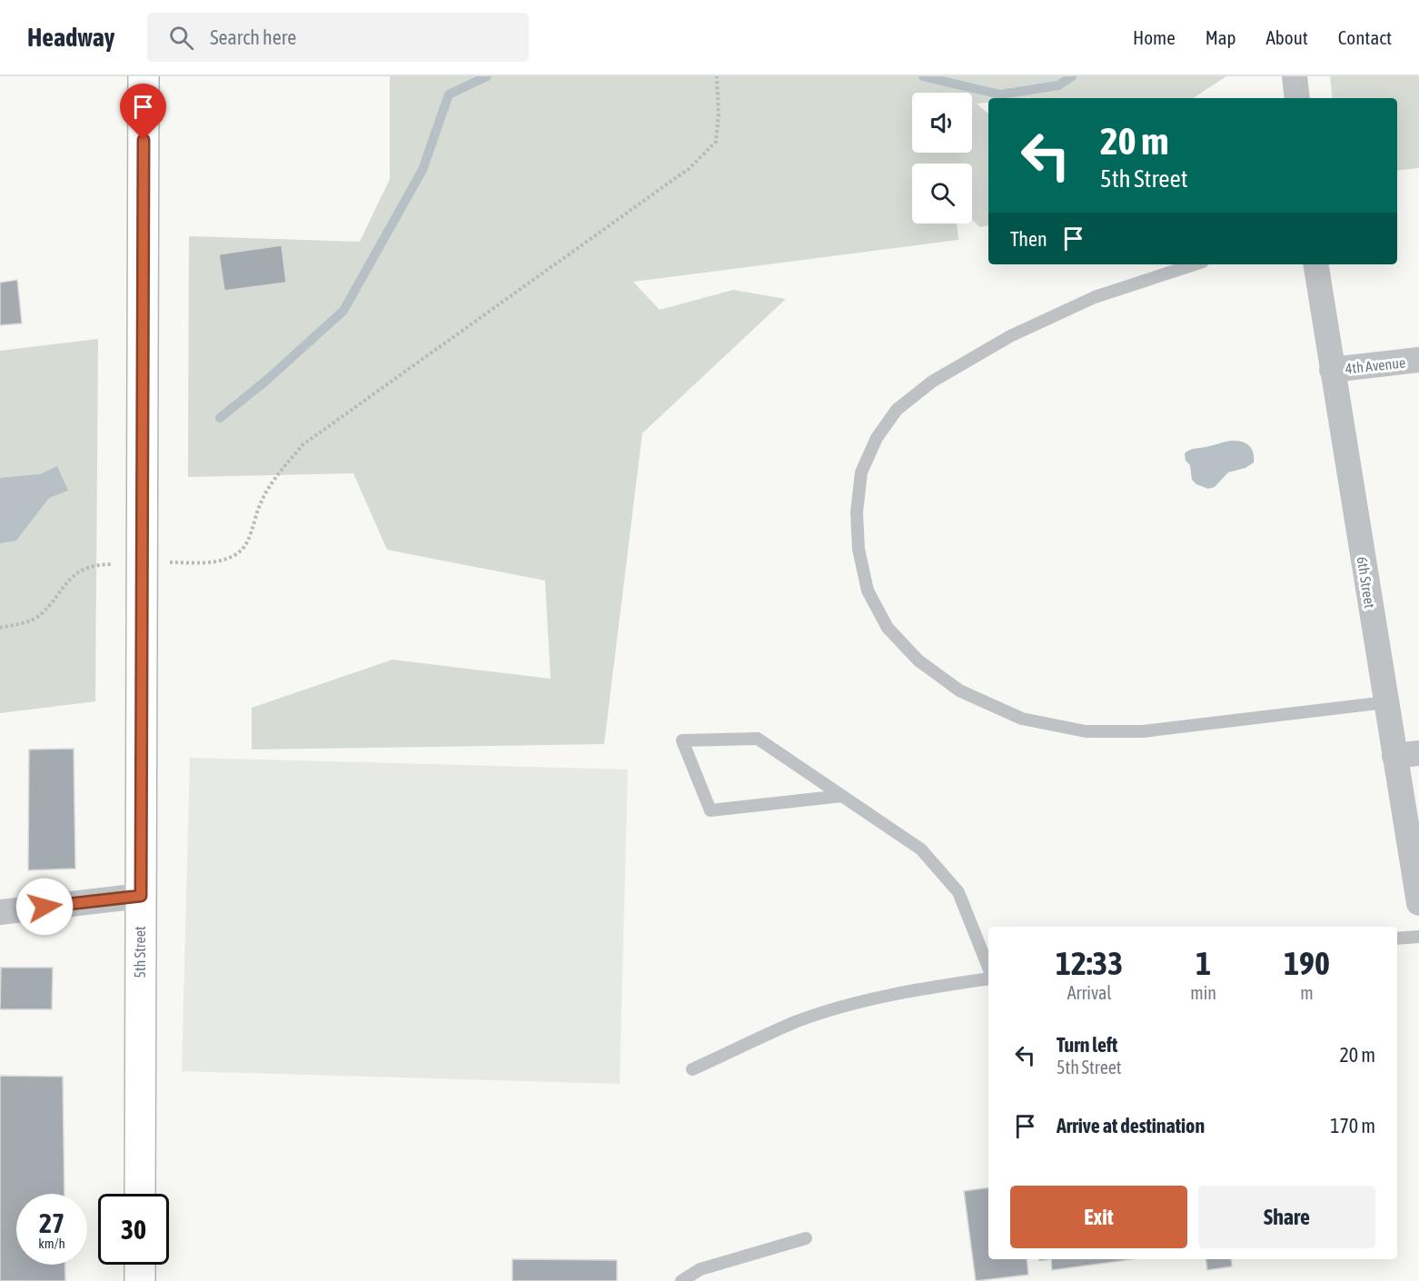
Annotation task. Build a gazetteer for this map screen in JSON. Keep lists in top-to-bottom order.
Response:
{
  "streets": {
    "street": ["4th Avenue", "6th Street", "5th Street"]
  },
  "crossings": [
    ["4th Avenue", "6th Street"]
  ],
  "page": {
    "header": "Headway",
    "search": "Search here",
    "nav": [
      "Home",
      "Map",
      "About",
      "Contact"
    ],
    "turn": ["20 m", "5th Street"],
    "then": "Then",
    "eta": [
      "12:33",
      "Arrival",
      "1",
      "min",
      "190",
      "m"
    ],
    "list": [
      {
        "name": "Turn left",
        "note": "5th Street",
        "value": "20 m"
      },
      {
        "name": "Arrive at destination",
        "value": "170 m"
      }
    ],
    "buttons": ["Exit", "Share"],
    "speed": "27 km/h",
    "limit": "30"
  }
}
